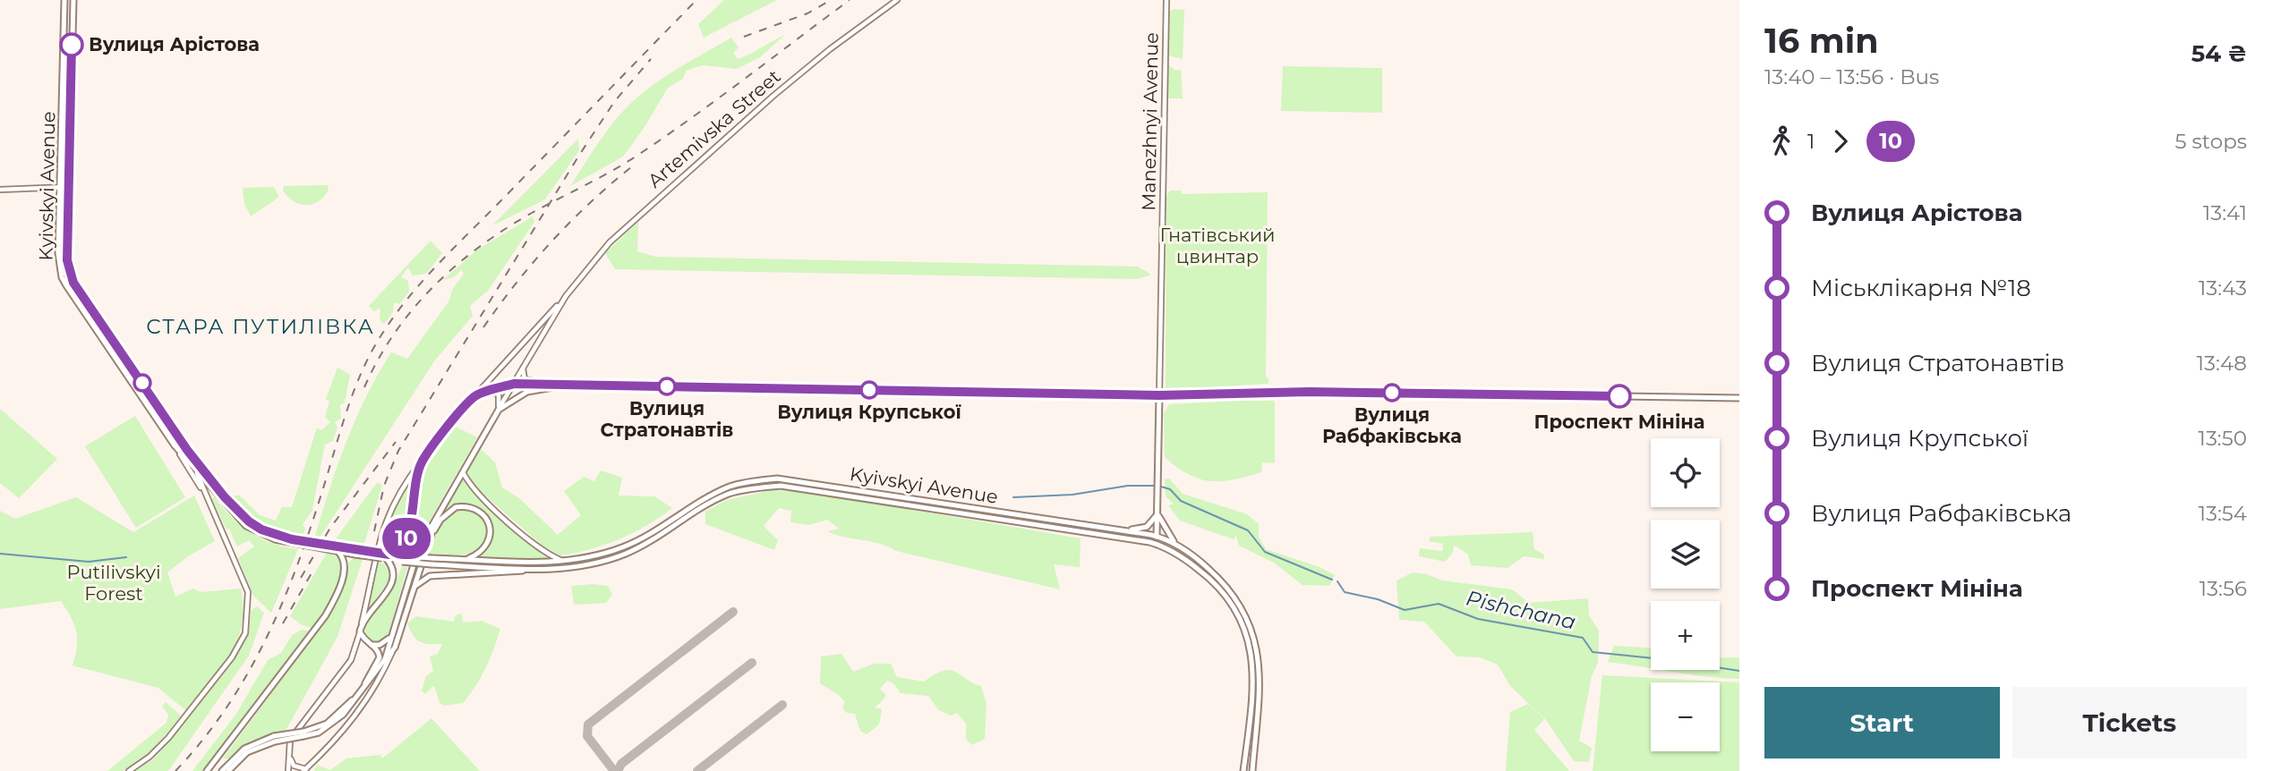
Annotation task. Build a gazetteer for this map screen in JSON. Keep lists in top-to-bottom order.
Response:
{
  "streets": {
    "main road": ["Manezhnyi Avenue", "Artemivska Street", "Kyivskyi Avenue"]
  },
  "crossings": [
    ["Manezhnyi Avenue", "Kyivskyi Avenue"]
  ],
  "districts": ["СТАРА ПУТИЛІВКА"],
  "water": ["Pishchana"],
  "parks": ["Гнатівський цвинтар", "Putilivskyi Forest"],
  "places": [
    "Вулиця Арістова",
    "Вулиця Стратонавтів",
    "Вулиця Крупської",
    "Вулиця Рабфаківська",
    "Проспект Мініна"
  ],
  "lines": ["bus line 10"],
  "page": {
    "on_map": "10",
    "heading": ["16 min", "13:40 – 13:56 · Bus", "54 ₴"],
    "legs": ["1", "10", "5 stops"],
    "list": [
      {
        "name": "Вулиця Арістова",
        "value": "13:41"
      },
      {
        "name": "Міськлікарня №18",
        "value": "13:43"
      },
      {
        "name": "Вулиця Стратонавтів",
        "value": "13:48"
      },
      {
        "name": "Вулиця Крупської",
        "value": "13:50"
      },
      {
        "name": "Вулиця Рабфаківська",
        "value": "13:54"
      },
      {
        "name": "Проспект Мініна",
        "value": "13:56"
      }
    ],
    "map_buttons": ["+", "−"],
    "buttons": ["Start", "Tickets"]
  }
}
